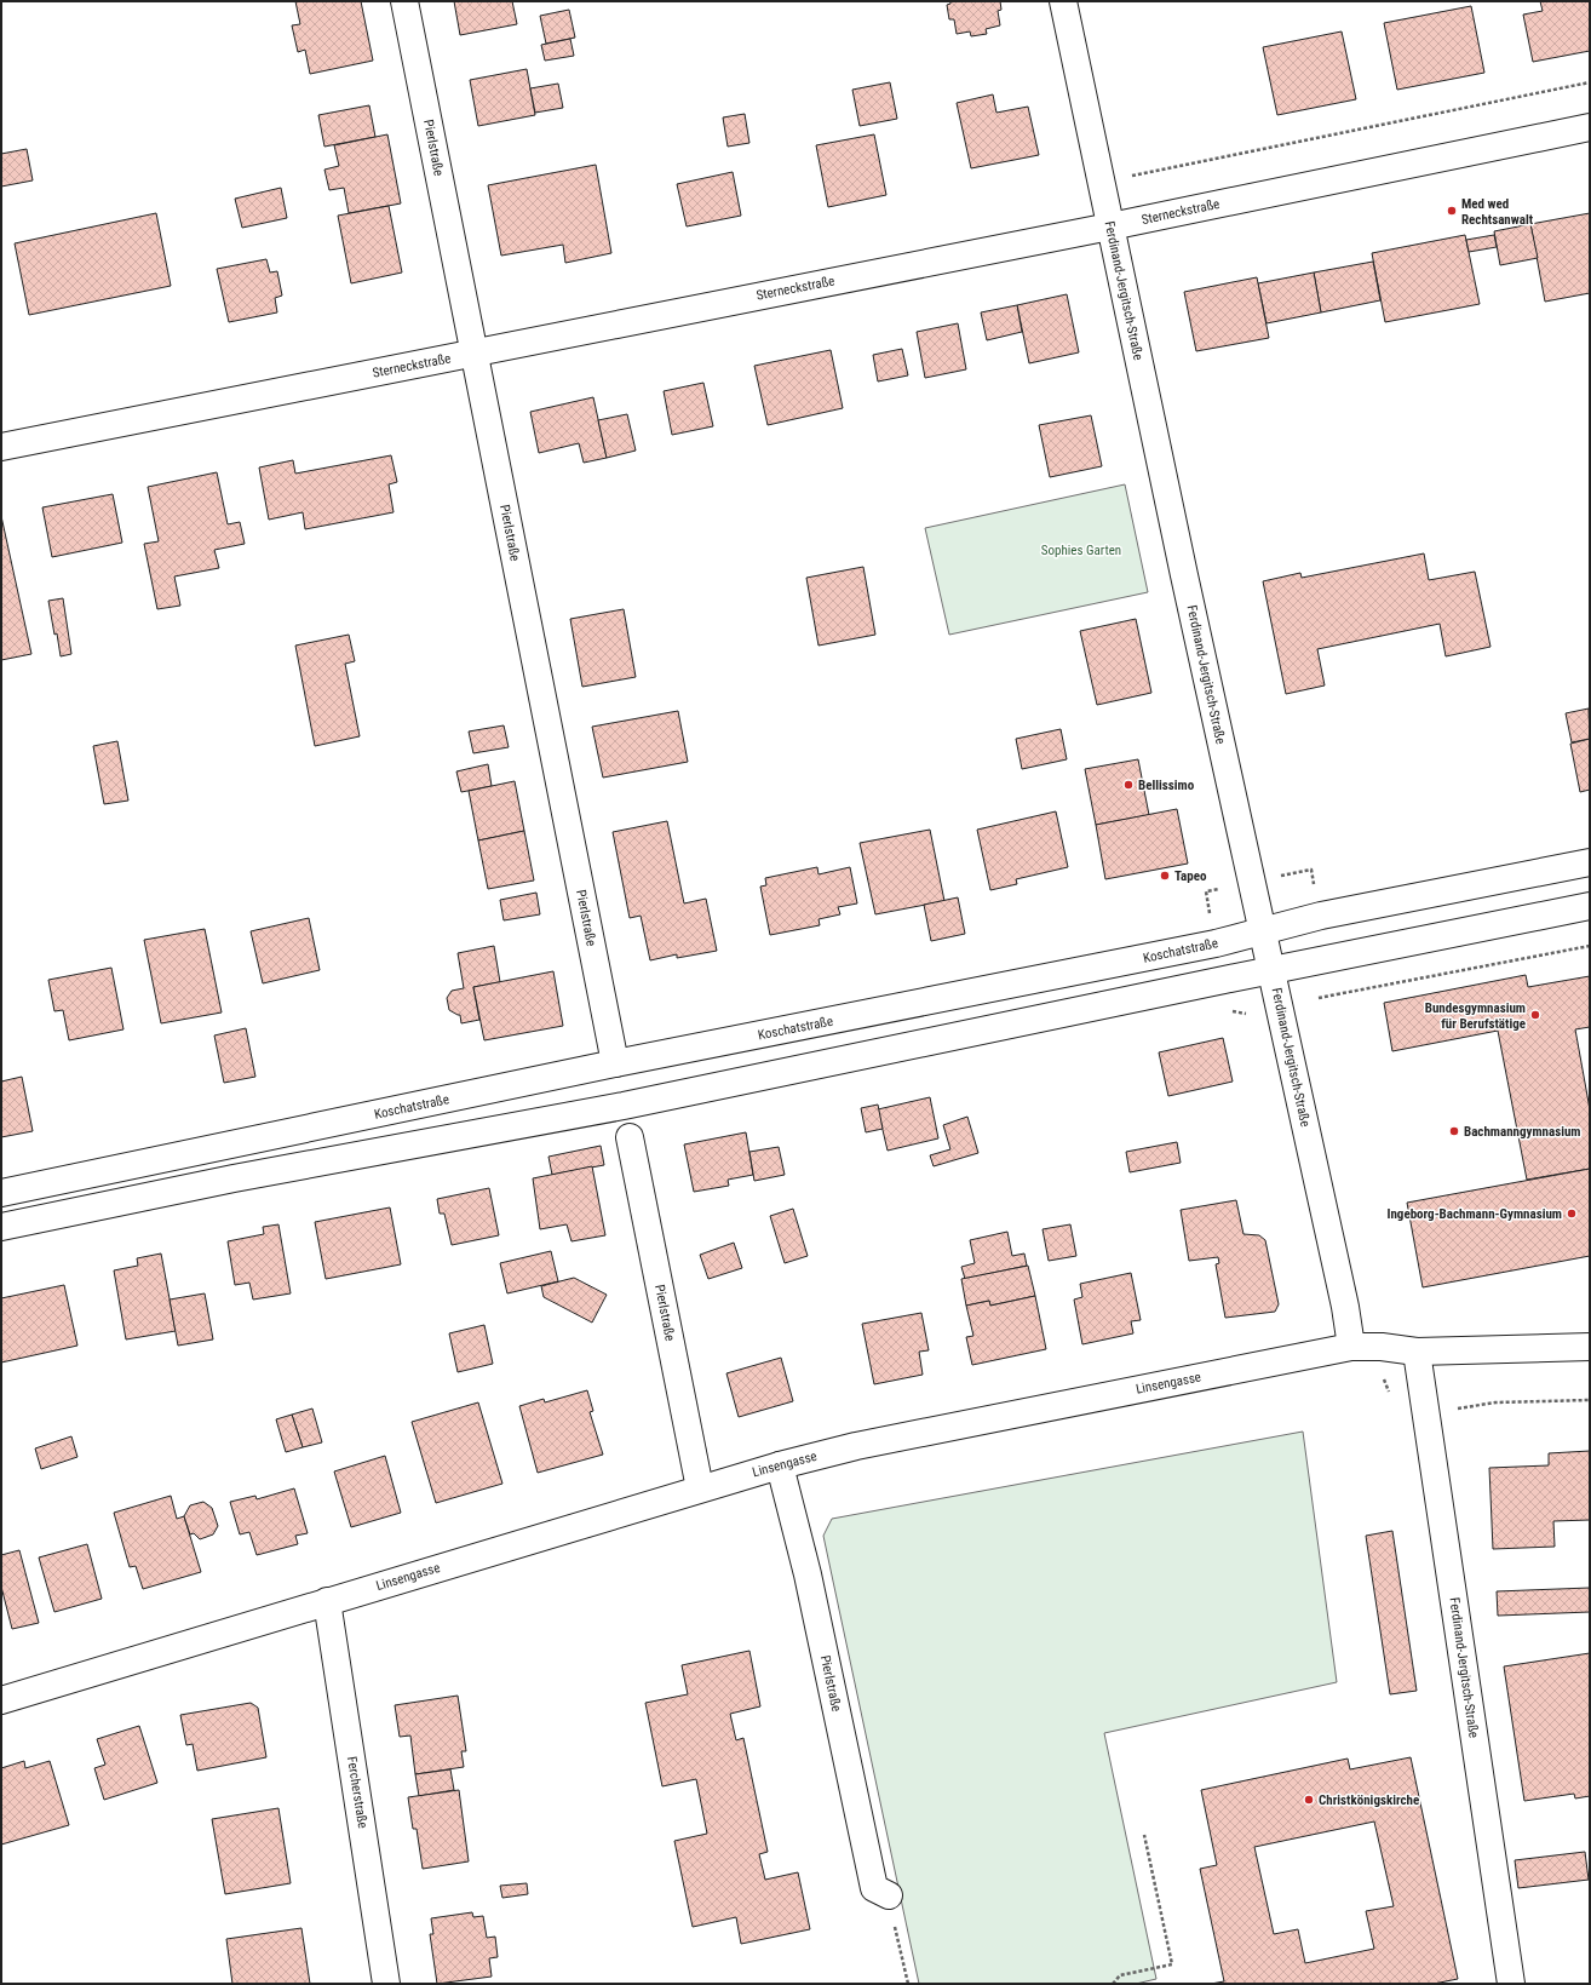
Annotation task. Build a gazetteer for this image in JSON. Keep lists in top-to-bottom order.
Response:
{
  "streets": {
    "street": [
      "Pierlstraße",
      "Sterneckstraße",
      "Ferdinand-Jergitsch-Straße",
      "Koschatstraße",
      "Linsengasse",
      "Fercherstraße"
    ]
  },
  "crossings": [
    ["Pierlstraße", "Sterneckstraße"],
    ["Pierlstraße", "Koschatstraße"],
    ["Pierlstraße", "Linsengasse"],
    ["Sterneckstraße", "Ferdinand-Jergitsch-Straße"],
    ["Ferdinand-Jergitsch-Straße", "Koschatstraße"],
    ["Ferdinand-Jergitsch-Straße", "Linsengasse"],
    ["Linsengasse", "Fercherstraße"]
  ],
  "parks": ["Sophies Garten"],
  "places": [
    "Med wed Rechtsanwalt",
    "Bellissimo",
    "Tapeo",
    "Bundesgymnasium für Berufstätige",
    "Bachmanngymnasium",
    "Ingeborg-Bachmann-Gymnasium",
    "Christkönigskirche"
  ]
}
